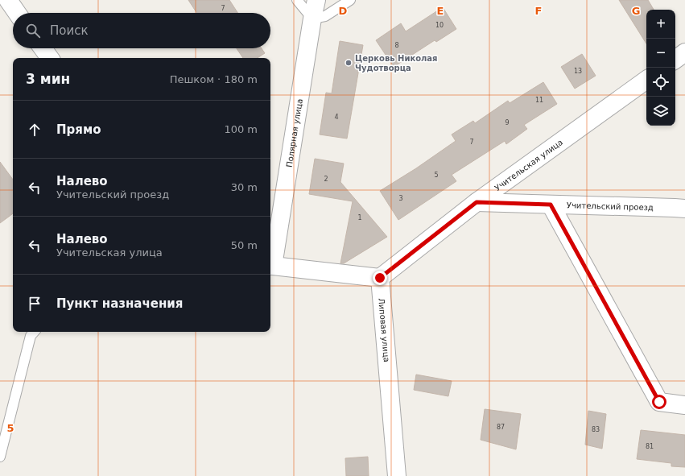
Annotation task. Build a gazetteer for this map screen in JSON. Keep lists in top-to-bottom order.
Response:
{
  "streets": {
    "street": [
      "Полярная улица",
      "Учительская улица",
      "Учительский проезд",
      "Липовая улица"
    ]
  },
  "crossings": [
    ["Учительская улица", "Учительский проезд"],
    ["Учительская улица", "Липовая улица"]
  ],
  "places": ["Церковь Николая Чудотворца"],
  "house_numbers": [
    "7",
    "10",
    "8",
    "13",
    "11",
    "4",
    "9",
    "7",
    "5",
    "2",
    "3",
    "1",
    "87",
    "83",
    "81"
  ],
  "page": {
    "map_buttons": ["+", "−"],
    "search": "Поиск",
    "heading": ["3 мин", "Пешком · 180 m"],
    "list": [
      ["Прямо", "100 m"],
      ["Налево", "Учительский проезд", "30 m"],
      ["Налево", "Учительская улица", "50 m"],
      "Пункт назначения"
    ]
  },
  "grid": {
    "columns": [
      "D",
      "E",
      "F",
      "G"
    ],
    "rows": ["5"]
  }
}
